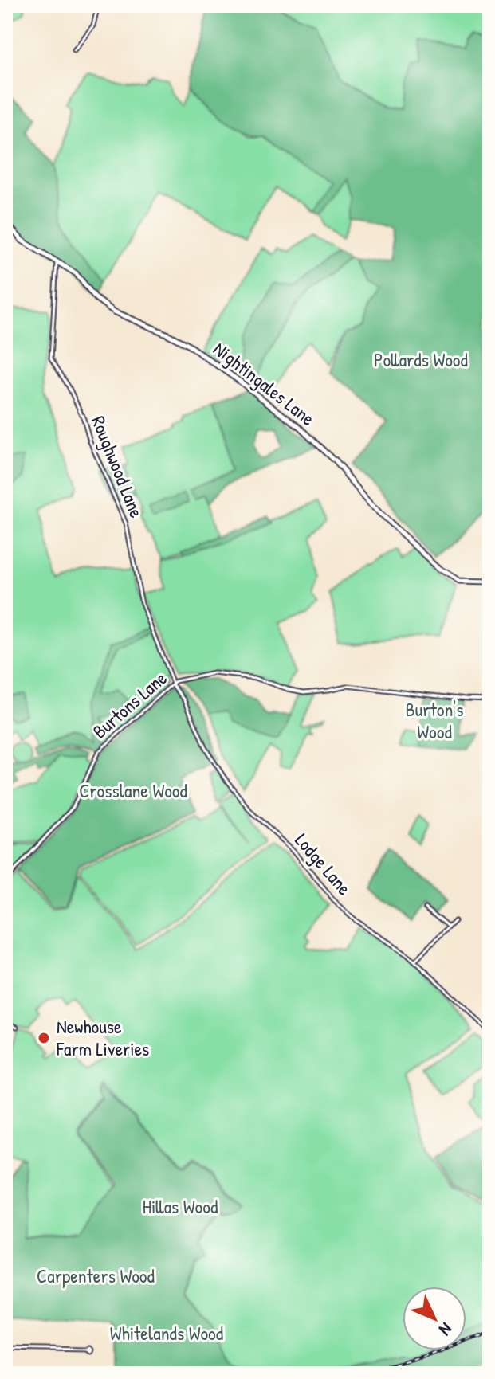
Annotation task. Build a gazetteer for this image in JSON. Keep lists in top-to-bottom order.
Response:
{
  "streets": {
    "main road": ["Nightingales Lane"],
    "street": ["Roughwood Lane", "Burtons Lane", "Lodge Lane"]
  },
  "crossings": [
    ["Nightingales Lane", "Roughwood Lane"],
    ["Roughwood Lane", "Burtons Lane"],
    ["Roughwood Lane", "Lodge Lane"],
    ["Burtons Lane", "Lodge Lane"]
  ],
  "parks": [
    "Pollards Wood",
    "Burton's Wood",
    "Crosslane Wood",
    "Hillas Wood",
    "Carpenters Wood",
    "Whitelands Wood"
  ],
  "places": ["Newhouse Farm Liveries"],
  "north": "bottom right"
}
